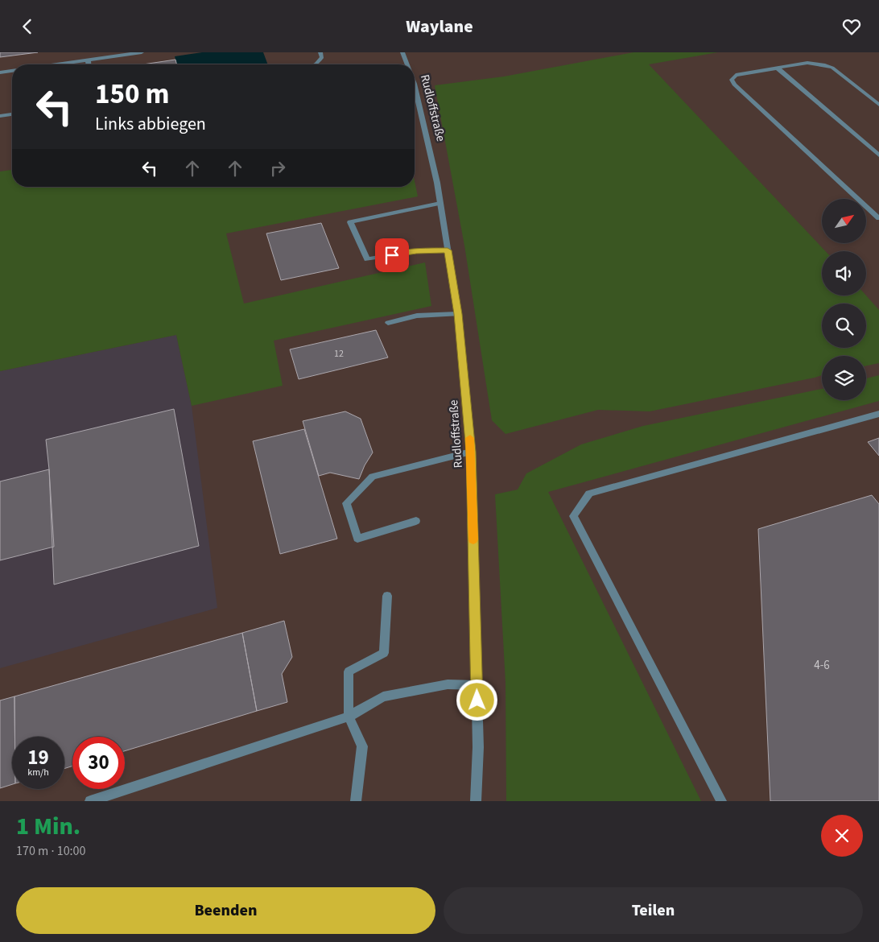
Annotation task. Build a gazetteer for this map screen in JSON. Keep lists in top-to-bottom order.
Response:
{
  "streets": {
    "street": ["Rudloffstraße"]
  },
  "house_numbers": ["12", "4-6"],
  "north": "top right",
  "page": {
    "header": "Waylane",
    "turn": ["150 m", "Links abbiegen"],
    "speed": "19 km/h",
    "limit": "30",
    "heading": ["1 Min.", "170 m · 10:00"],
    "buttons": ["Beenden", "Teilen"]
  }
}
